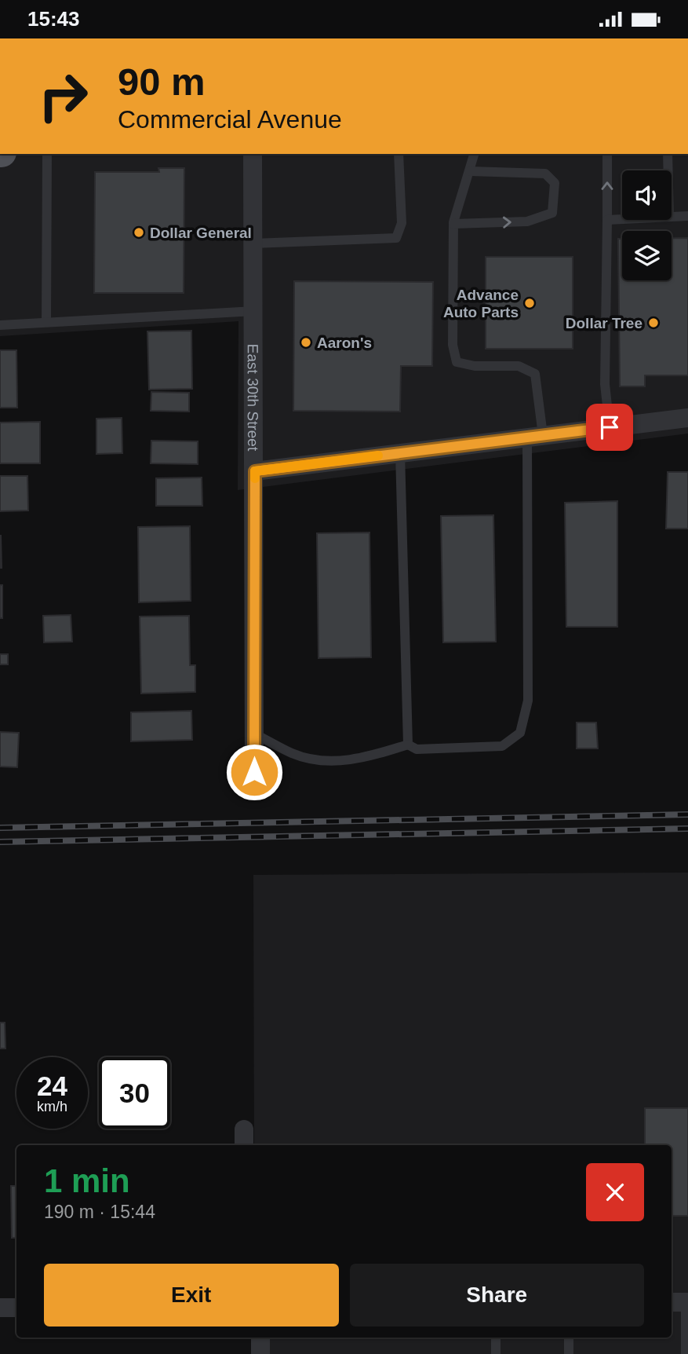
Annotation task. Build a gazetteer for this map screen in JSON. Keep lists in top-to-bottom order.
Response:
{
  "streets": {
    "street": ["East 30th Street"]
  },
  "places": [
    "Dollar General",
    "Advance Auto Parts",
    "Dollar Tree",
    "Aaron's"
  ],
  "page": {
    "status": "15:43",
    "turn": ["90 m", "Commercial Avenue"],
    "speed": "24 km/h",
    "limit": "30",
    "heading": ["1 min", "190 m · 15:44"],
    "buttons": ["Exit", "Share"]
  }
}
